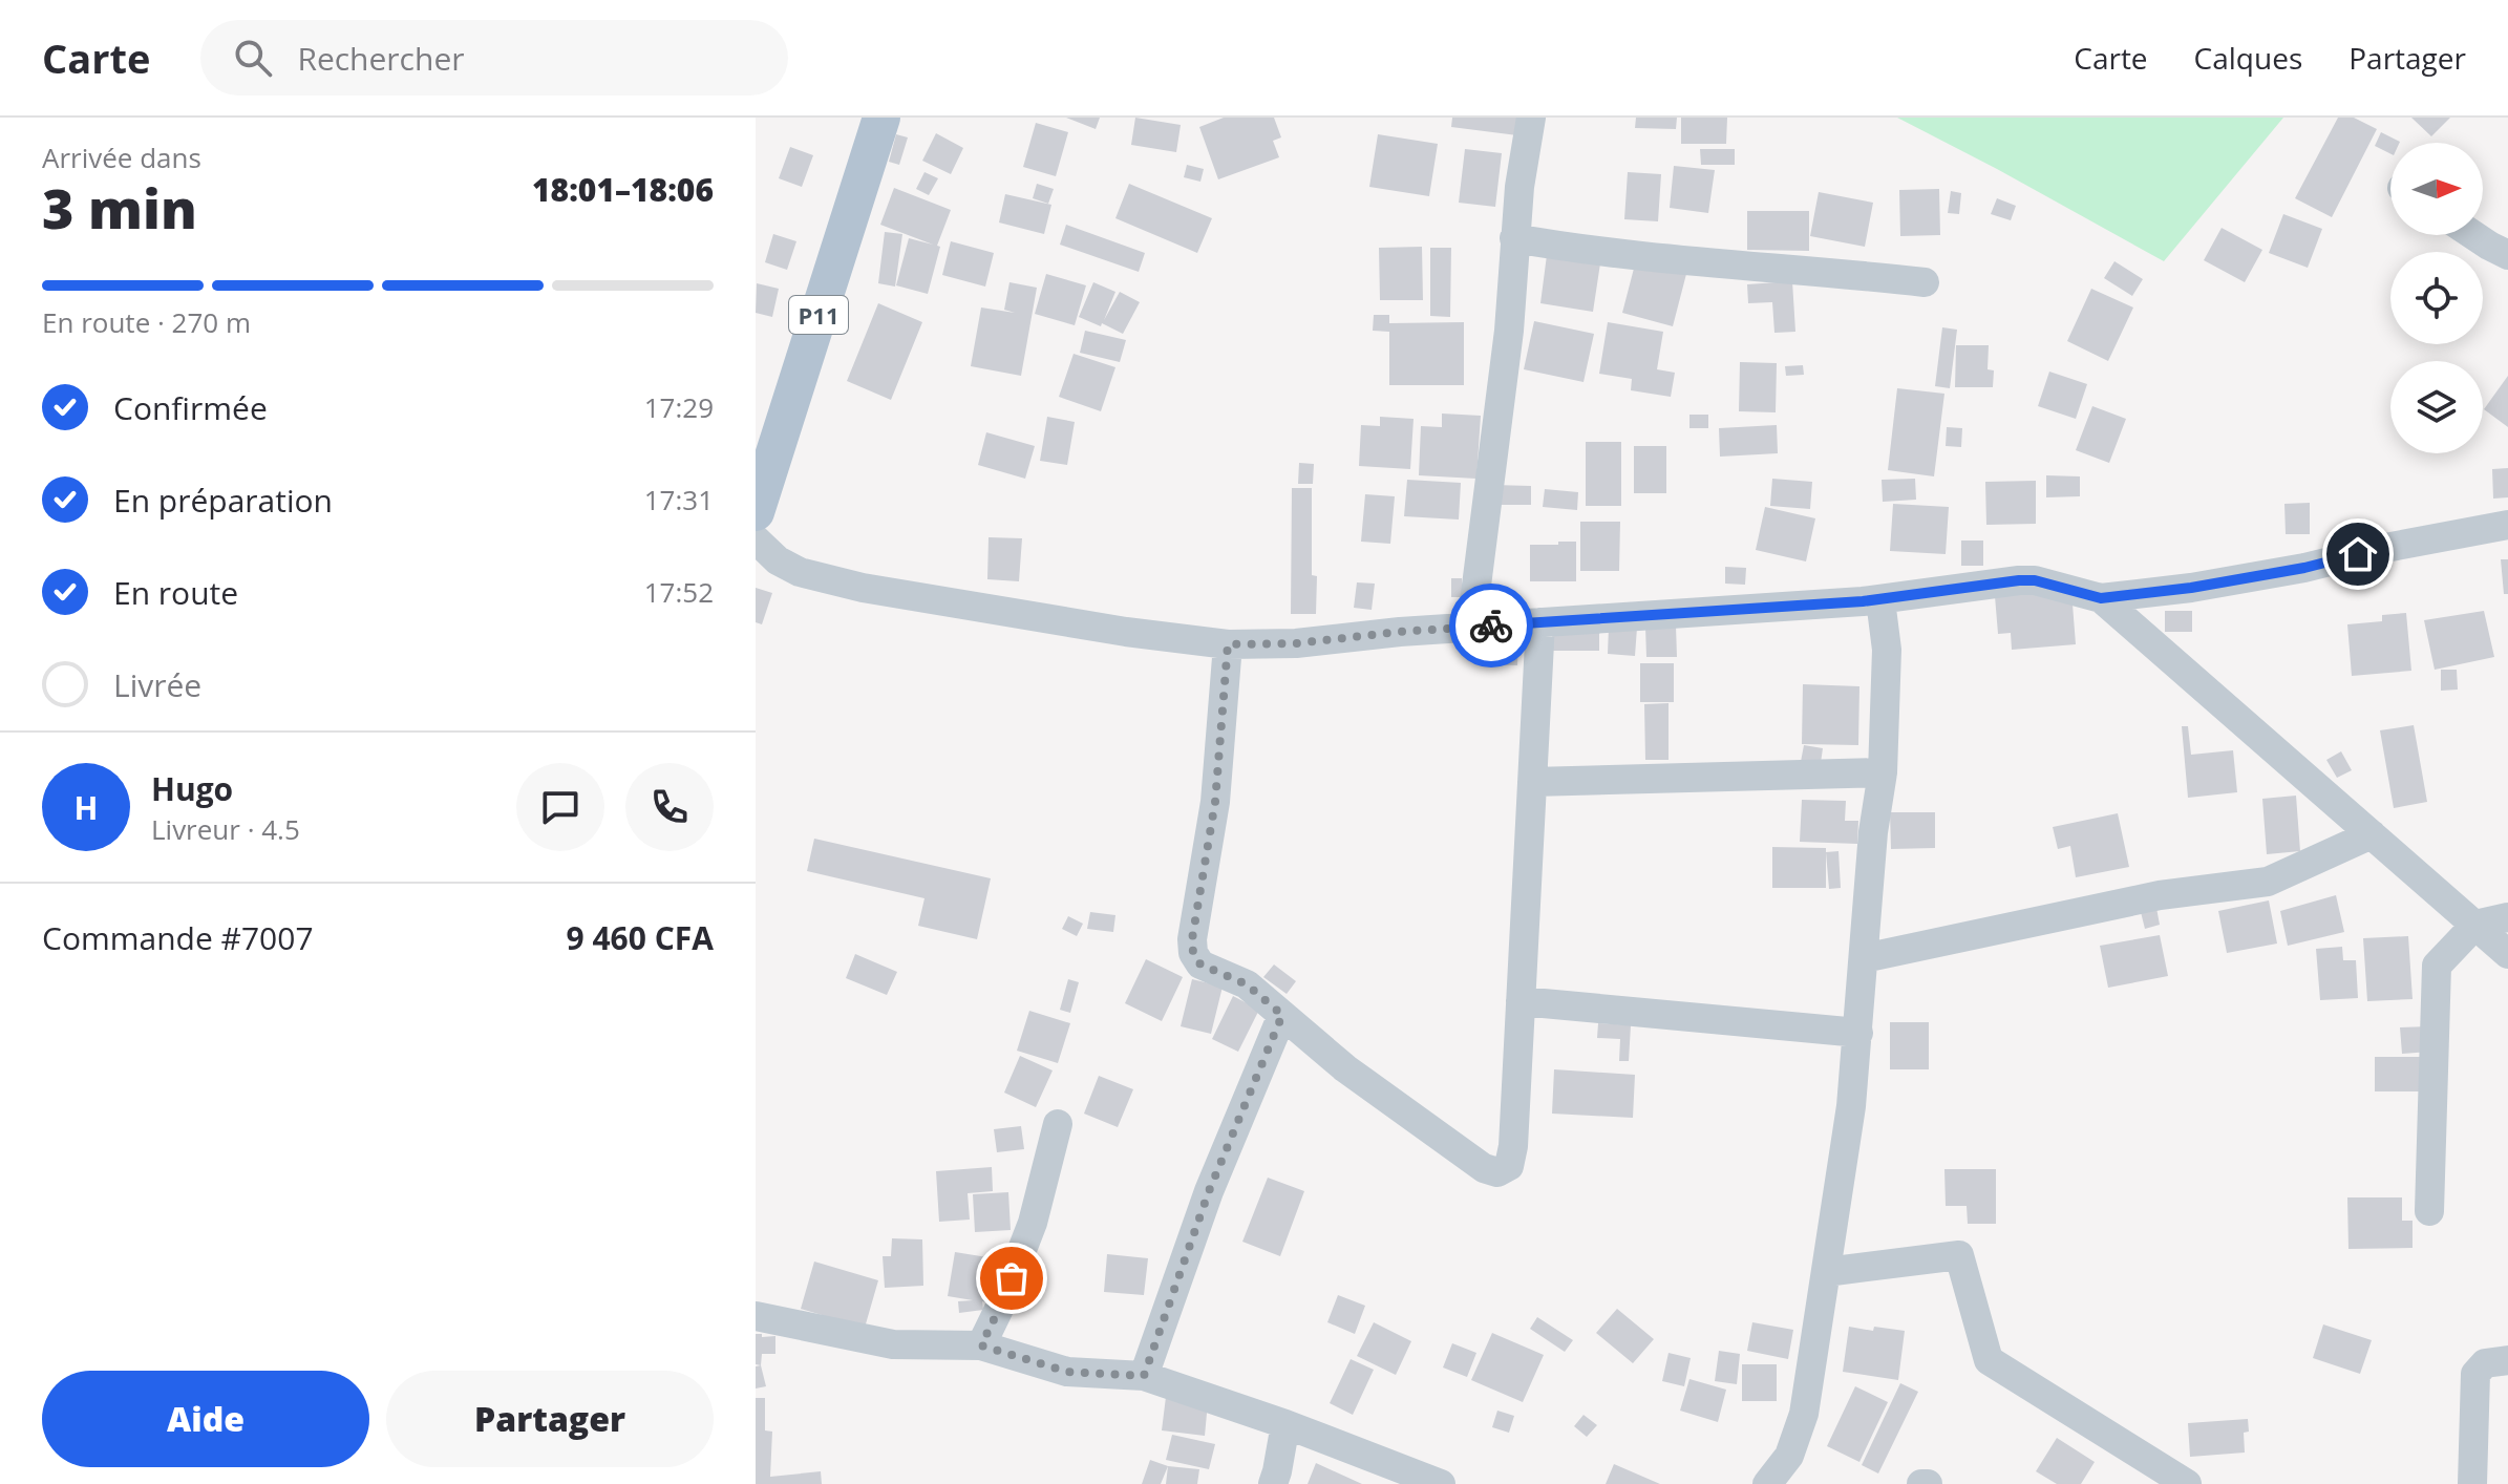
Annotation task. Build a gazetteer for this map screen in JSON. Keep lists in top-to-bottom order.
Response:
{
  "streets": {
    "main road": ["P11"]
  },
  "north": "right",
  "page": {
    "header": "Carte",
    "search": "Rechercher",
    "nav": ["Carte", "Calques", "Partager"],
    "heading": ["3 min", "Arrivée dans", "18:01–18:06"],
    "panel": [
      "Hugo",
      "Livreur · 4.5",
      "Commande #7007",
      "9 460 CFA"
    ],
    "bar": "En route · 270 m",
    "list": [
      ["Confirmée", "17:29"],
      ["En préparation", "17:31"],
      ["En route", "17:52"],
      "Livrée"
    ],
    "round": "H",
    "buttons": ["Aide", "Partager"]
  }
}
